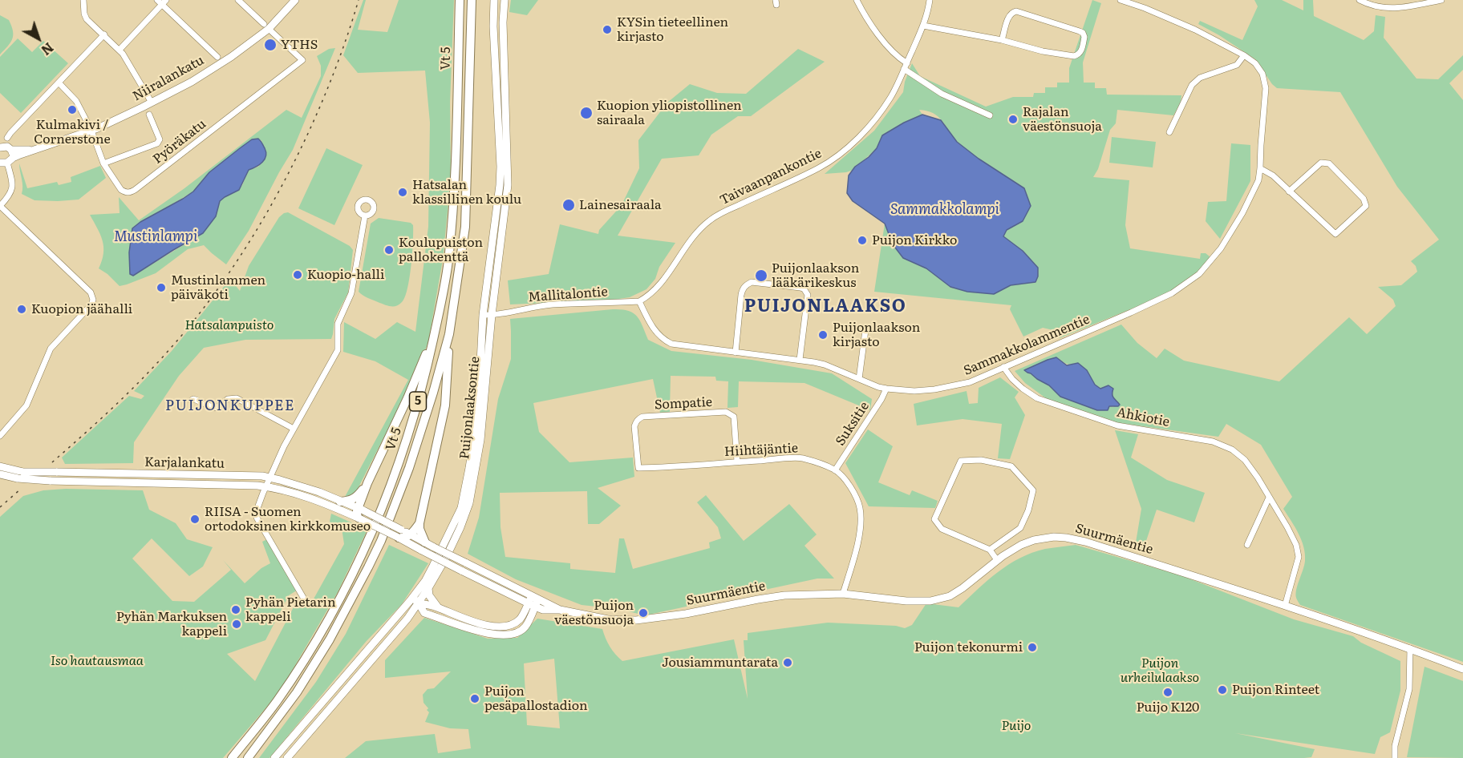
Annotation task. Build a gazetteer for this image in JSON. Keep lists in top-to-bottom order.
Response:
{
  "streets": {
    "highway": ["Vt 5", "5"],
    "main road": [
      "Niiralankatu",
      "Puijonlaaksontie",
      "Karjalankatu",
      "Suurmäentie"
    ],
    "street": [
      "Pyöräkatu",
      "Taivaanpankontie",
      "Mallitalontie",
      "Sammakkolammentie",
      "Sompatie",
      "Ahkiotie",
      "Suksitie",
      "Hiihtäjäntie"
    ]
  },
  "crossings": [
    ["Niiralankatu", "Pyöräkatu"],
    ["Taivaanpankontie", "Mallitalontie"],
    ["Taivaanpankontie", "Sammakkolammentie"],
    ["Mallitalontie", "Sammakkolammentie"],
    ["Mallitalontie", "Puijonlaaksontie"],
    ["Sammakkolammentie", "Ahkiotie"],
    ["Sammakkolammentie", "Suksitie"],
    ["Sompatie", "Hiihtäjäntie"],
    ["Ahkiotie", "Suurmäentie"],
    ["Suksitie", "Hiihtäjäntie"],
    ["Hiihtäjäntie", "Suurmäentie"],
    ["Karjalankatu", "Suurmäentie"]
  ],
  "districts": ["PUIJONLAAKSO", "PUIJONKUPPEE"],
  "water": ["Sammakkolampi", "Mustinlampi"],
  "parks": [
    "Hatsalanpuisto",
    "Iso hautausmaa",
    "Puijon urheilulaakso",
    "Puijo"
  ],
  "places": [
    "KYSin tieteellinen kirjasto",
    "YTHS",
    "Kulmakivi / Cornerstone",
    "Kuopion yliopistollinen sairaala",
    "Rajalan väestönsuoja",
    "Hatsalan klassillinen koulu",
    "Lainesairaala",
    "Puijon Kirkko",
    "Koulupuiston pallokenttä",
    "Kuopio-halli",
    "Puijonlaakson lääkärikeskus",
    "Mustinlammen päiväkoti",
    "Kuopion jäähalli",
    "Puijonlaakson kirjasto",
    "RIISA - Suomen ortodoksinen kirkkomuseo",
    "Pyhän Pietarin kappeli",
    "Puijon väestönsuoja",
    "Pyhän Markuksen kappeli",
    "Puijon tekonurmi",
    "Jousiammuntarata",
    "Puijon Rinteet",
    "Puijo K120",
    "Puijon pesäpallostadion"
  ],
  "north": "bottom right"
}
